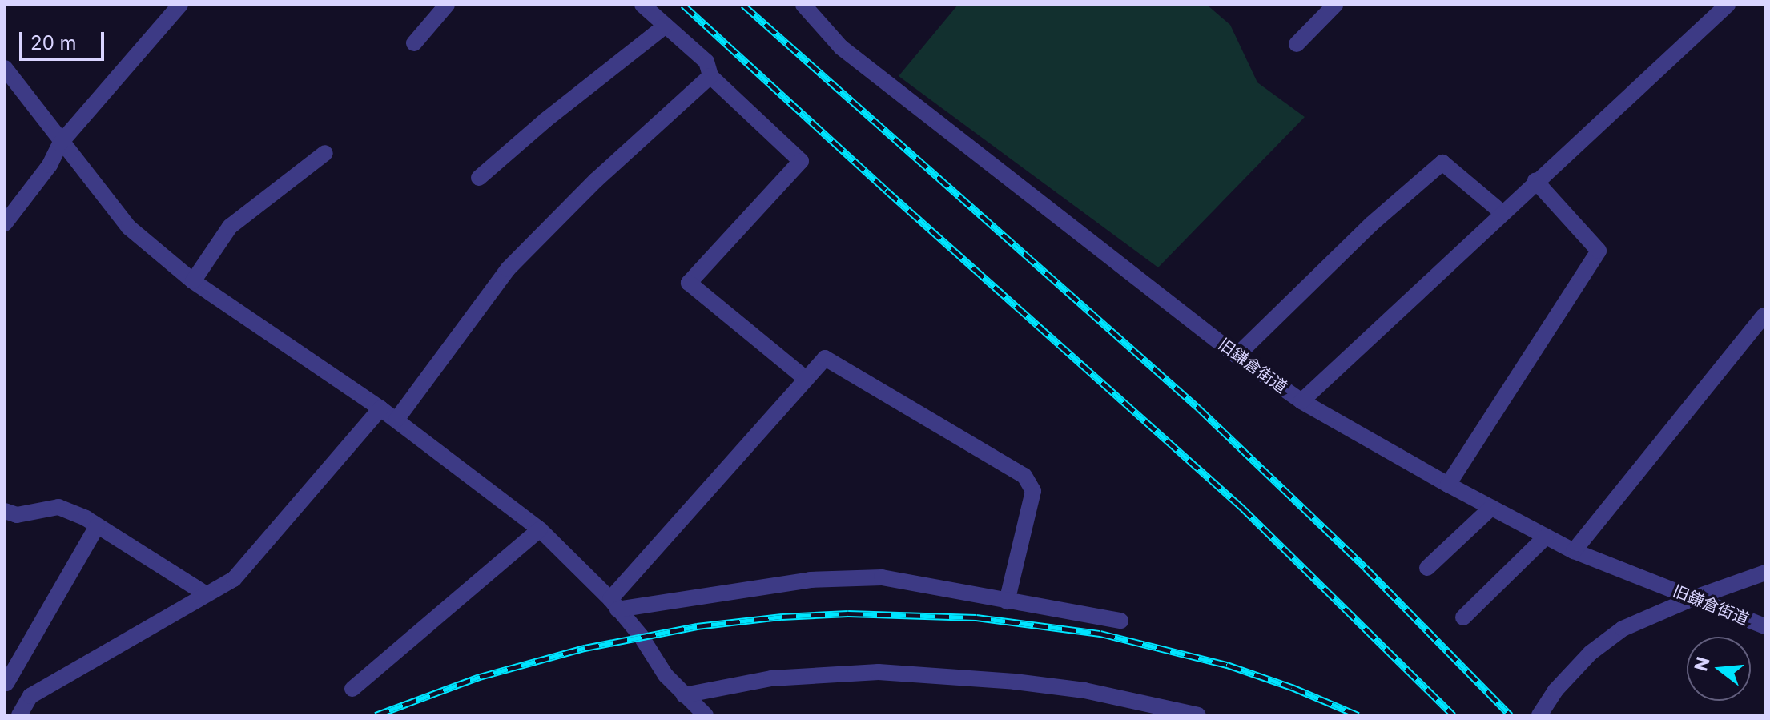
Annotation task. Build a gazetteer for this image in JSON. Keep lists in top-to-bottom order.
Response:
{
  "streets": {
    "street": ["旧鎌倉街道"]
  },
  "scale_bar": "20 m",
  "north": "left"
}
